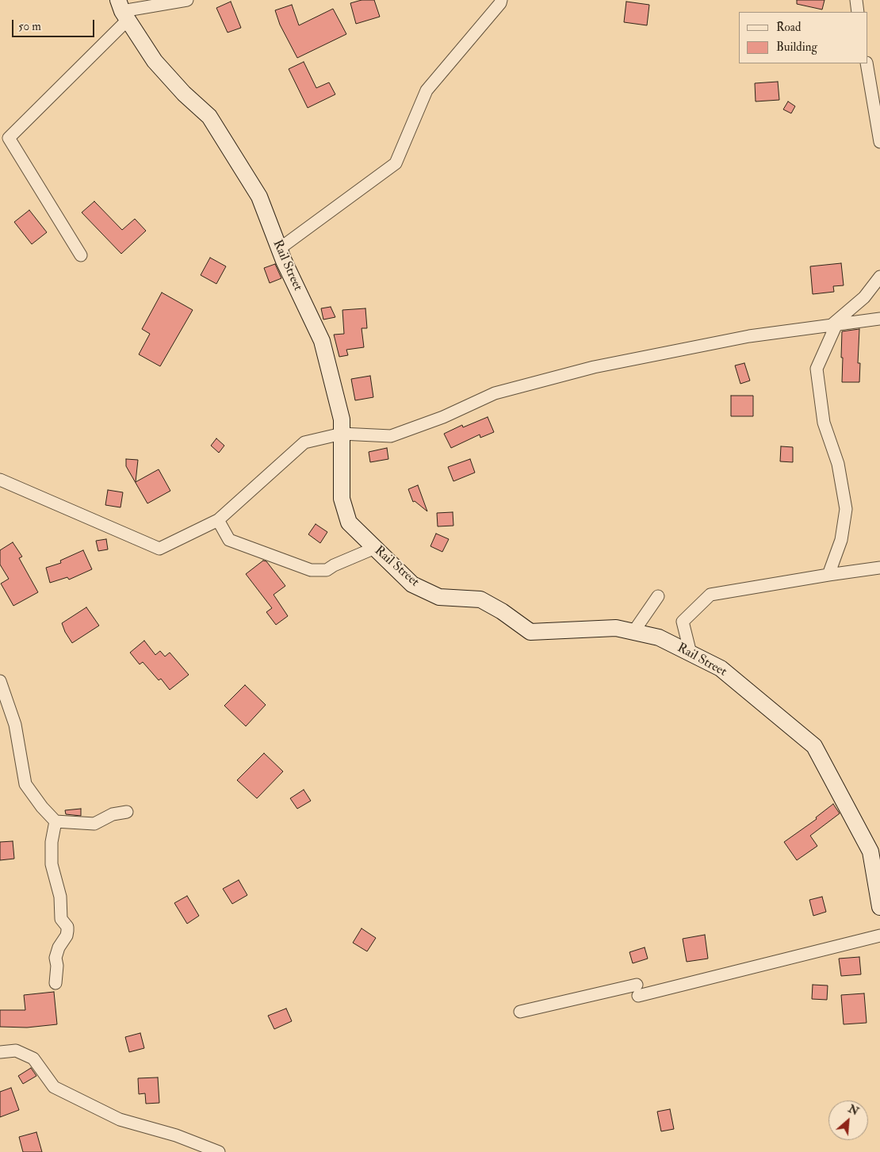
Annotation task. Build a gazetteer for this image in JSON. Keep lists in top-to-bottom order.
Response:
{
  "streets": {
    "street": ["Rail Street"]
  },
  "legend": ["Road", "Building"],
  "scale_bar": "50 m",
  "north": "top right"
}
